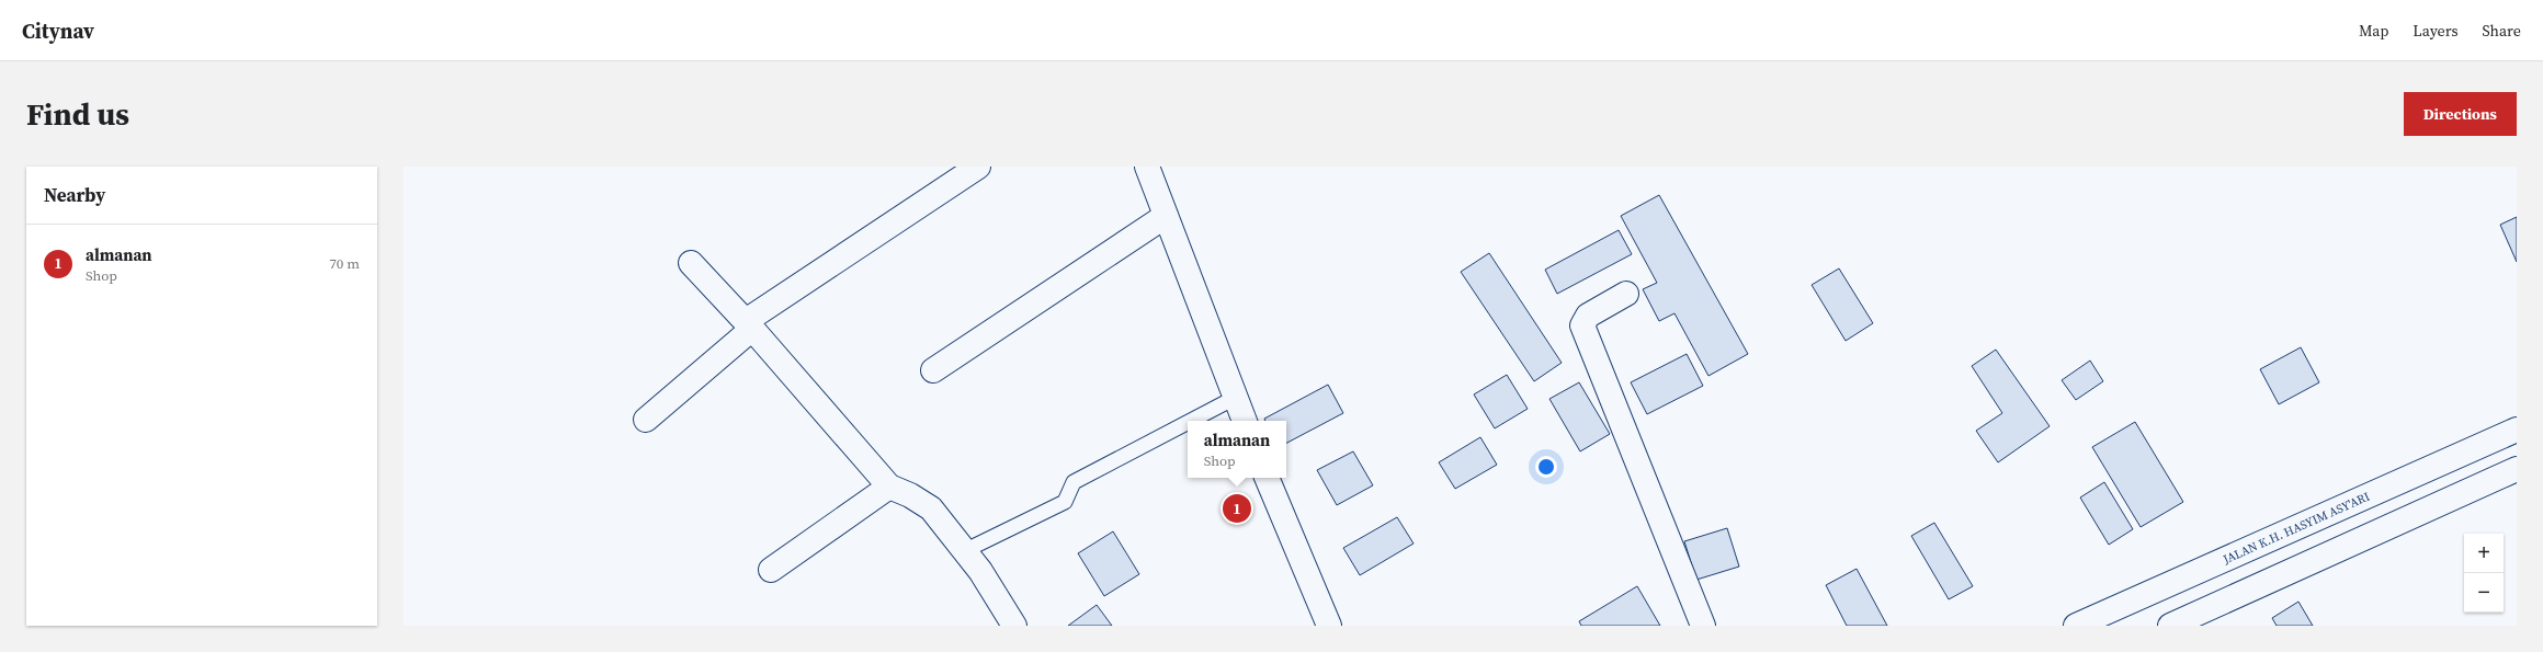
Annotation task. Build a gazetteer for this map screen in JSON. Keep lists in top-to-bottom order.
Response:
{
  "streets": {
    "street": ["JALAN K.H. HASYIM ASY'ARI"]
  },
  "page": {
    "header": "Citynav",
    "nav": ["Map", "Layers", "Share"],
    "buttons": "Directions",
    "title": "Find us",
    "heading": "Nearby",
    "list": [
      {
        "mark": "1",
        "name": "almanan",
        "note": "Shop",
        "value": "70 m"
      }
    ],
    "popup": ["almanan", "Shop"],
    "pins": "1",
    "map_buttons": ["+", "−"]
  }
}
